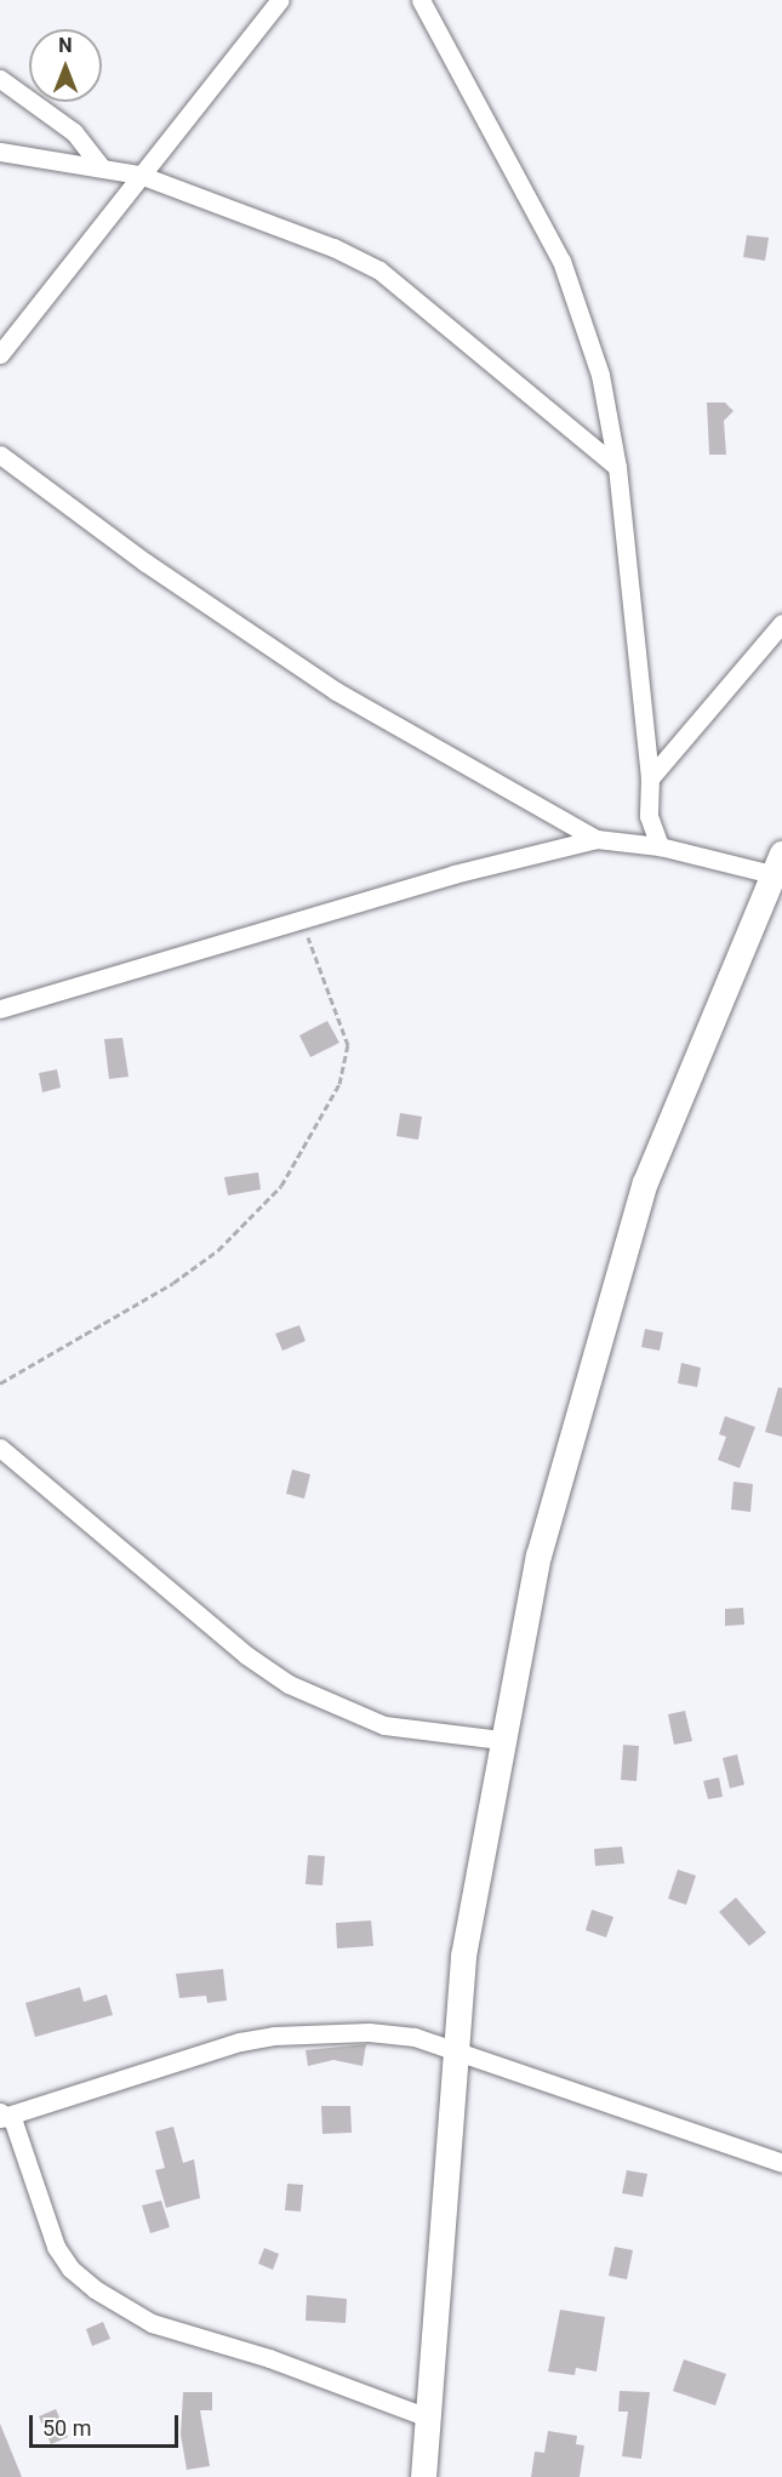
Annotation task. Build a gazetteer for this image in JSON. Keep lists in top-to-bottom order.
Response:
{
  "scale_bar": "50 m",
  "north": "top"
}
